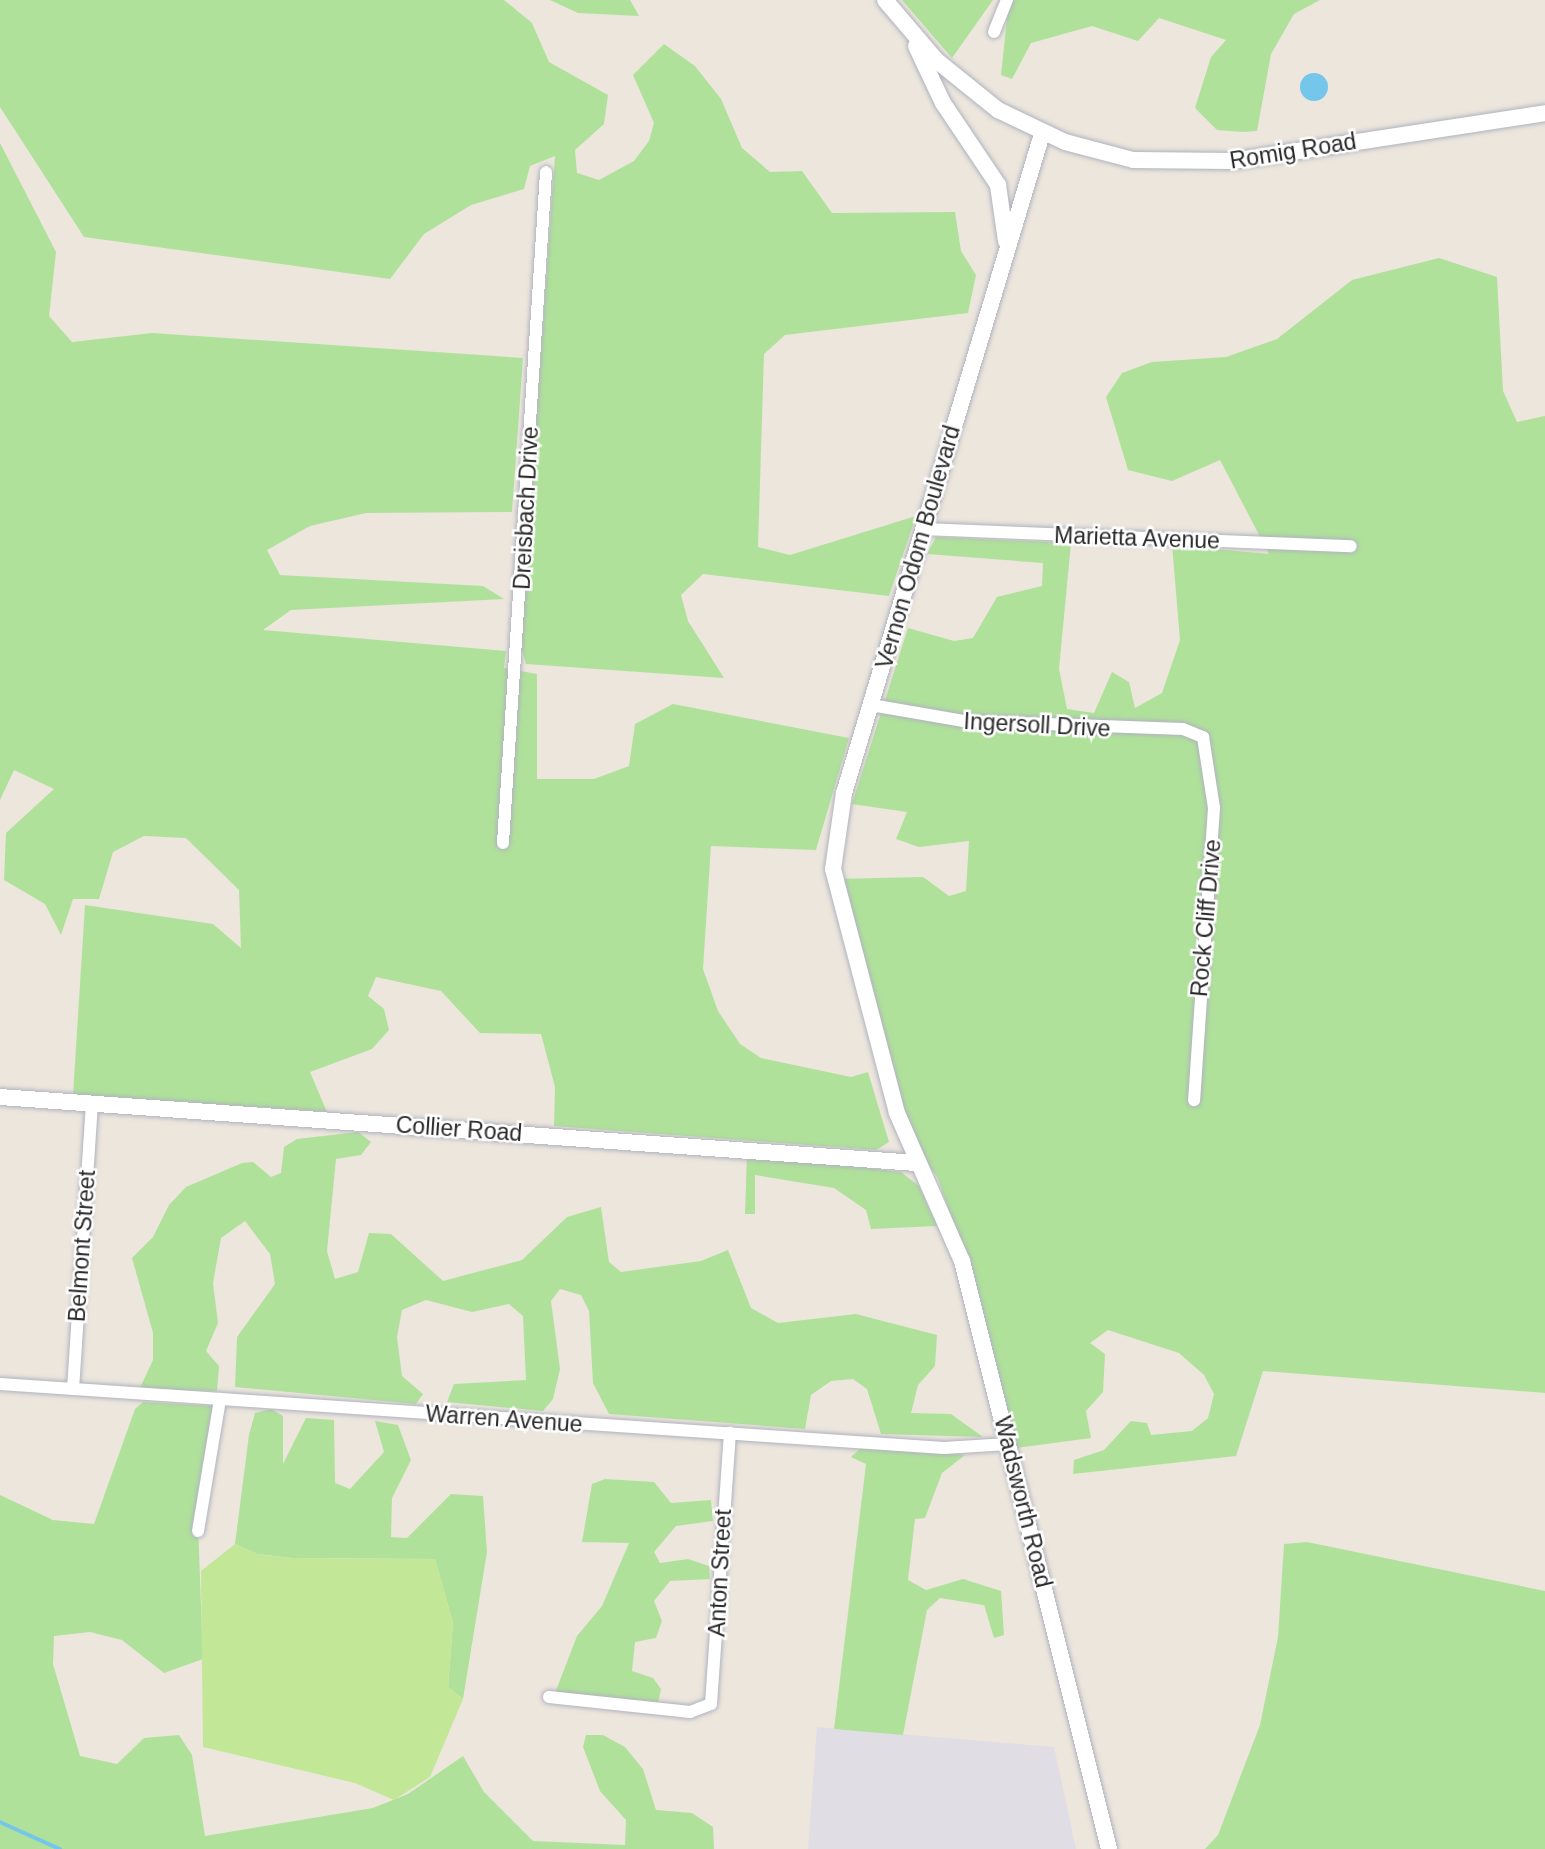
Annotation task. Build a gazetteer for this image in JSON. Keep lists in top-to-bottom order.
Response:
{
  "streets": {
    "main road": [
      "Romig Road",
      "Vernon Odom Boulevard",
      "Collier Road",
      "Wadsworth Road"
    ],
    "street": [
      "Dreisbach Drive",
      "Marietta Avenue",
      "Ingersoll Drive",
      "Rock Cliff Drive",
      "Belmont Street",
      "Warren Avenue",
      "Anton Street"
    ]
  },
  "crossings": [
    ["Romig Road", "Vernon Odom Boulevard"],
    ["Marietta Avenue", "Vernon Odom Boulevard"],
    ["Vernon Odom Boulevard", "Ingersoll Drive"],
    ["Vernon Odom Boulevard", "Collier Road"],
    ["Vernon Odom Boulevard", "Wadsworth Road"],
    ["Ingersoll Drive", "Rock Cliff Drive"],
    ["Collier Road", "Belmont Street"],
    ["Collier Road", "Wadsworth Road"],
    ["Belmont Street", "Warren Avenue"],
    ["Warren Avenue", "Wadsworth Road"],
    ["Warren Avenue", "Anton Street"]
  ]
}
